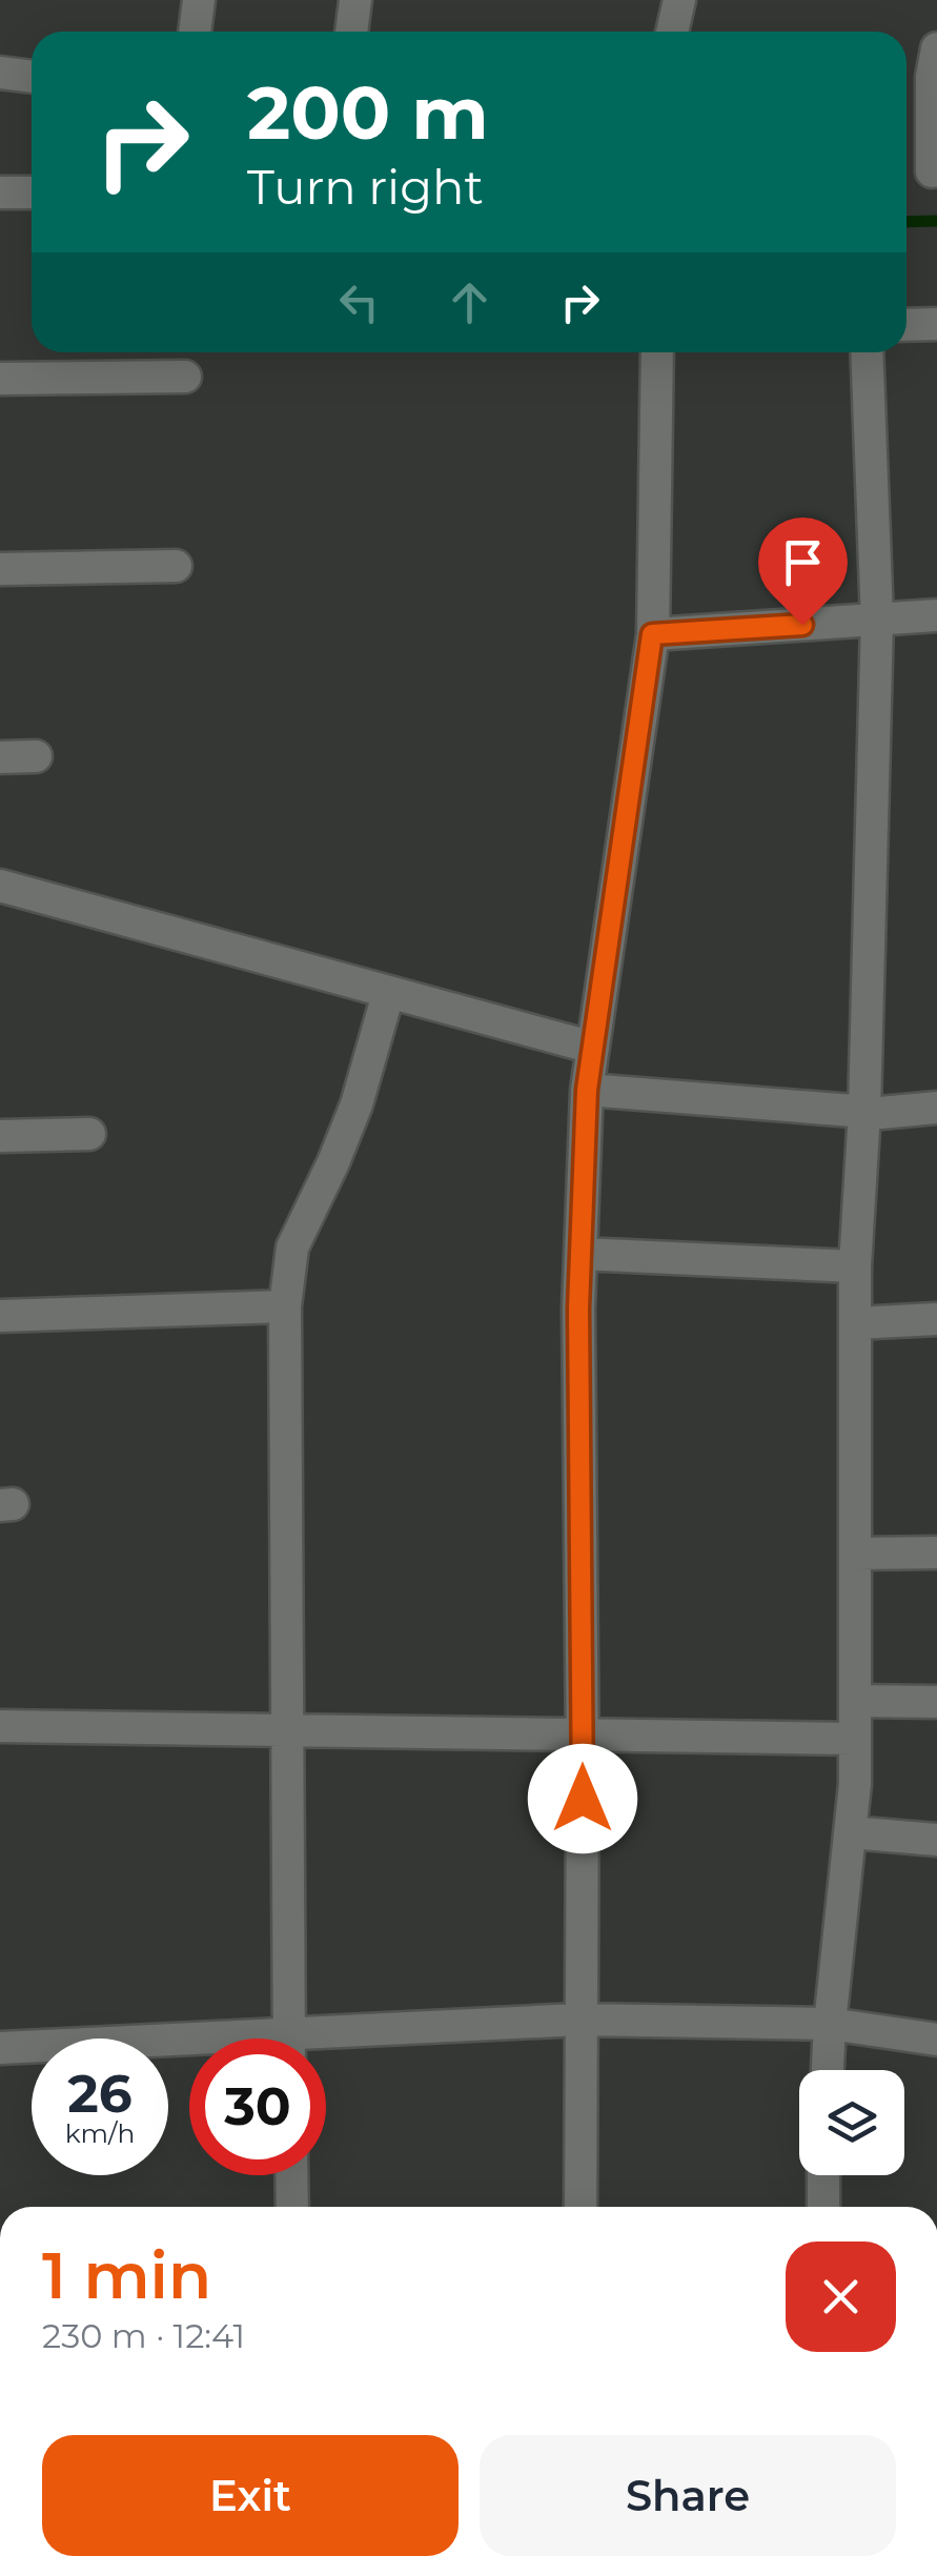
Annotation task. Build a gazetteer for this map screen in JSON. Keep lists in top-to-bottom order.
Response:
{
  "page": {
    "turn": ["200 m", "Turn right"],
    "speed": "26 km/h",
    "limit": "30",
    "heading": ["1 min", "230 m · 12:41"],
    "buttons": ["Exit", "Share"]
  }
}
